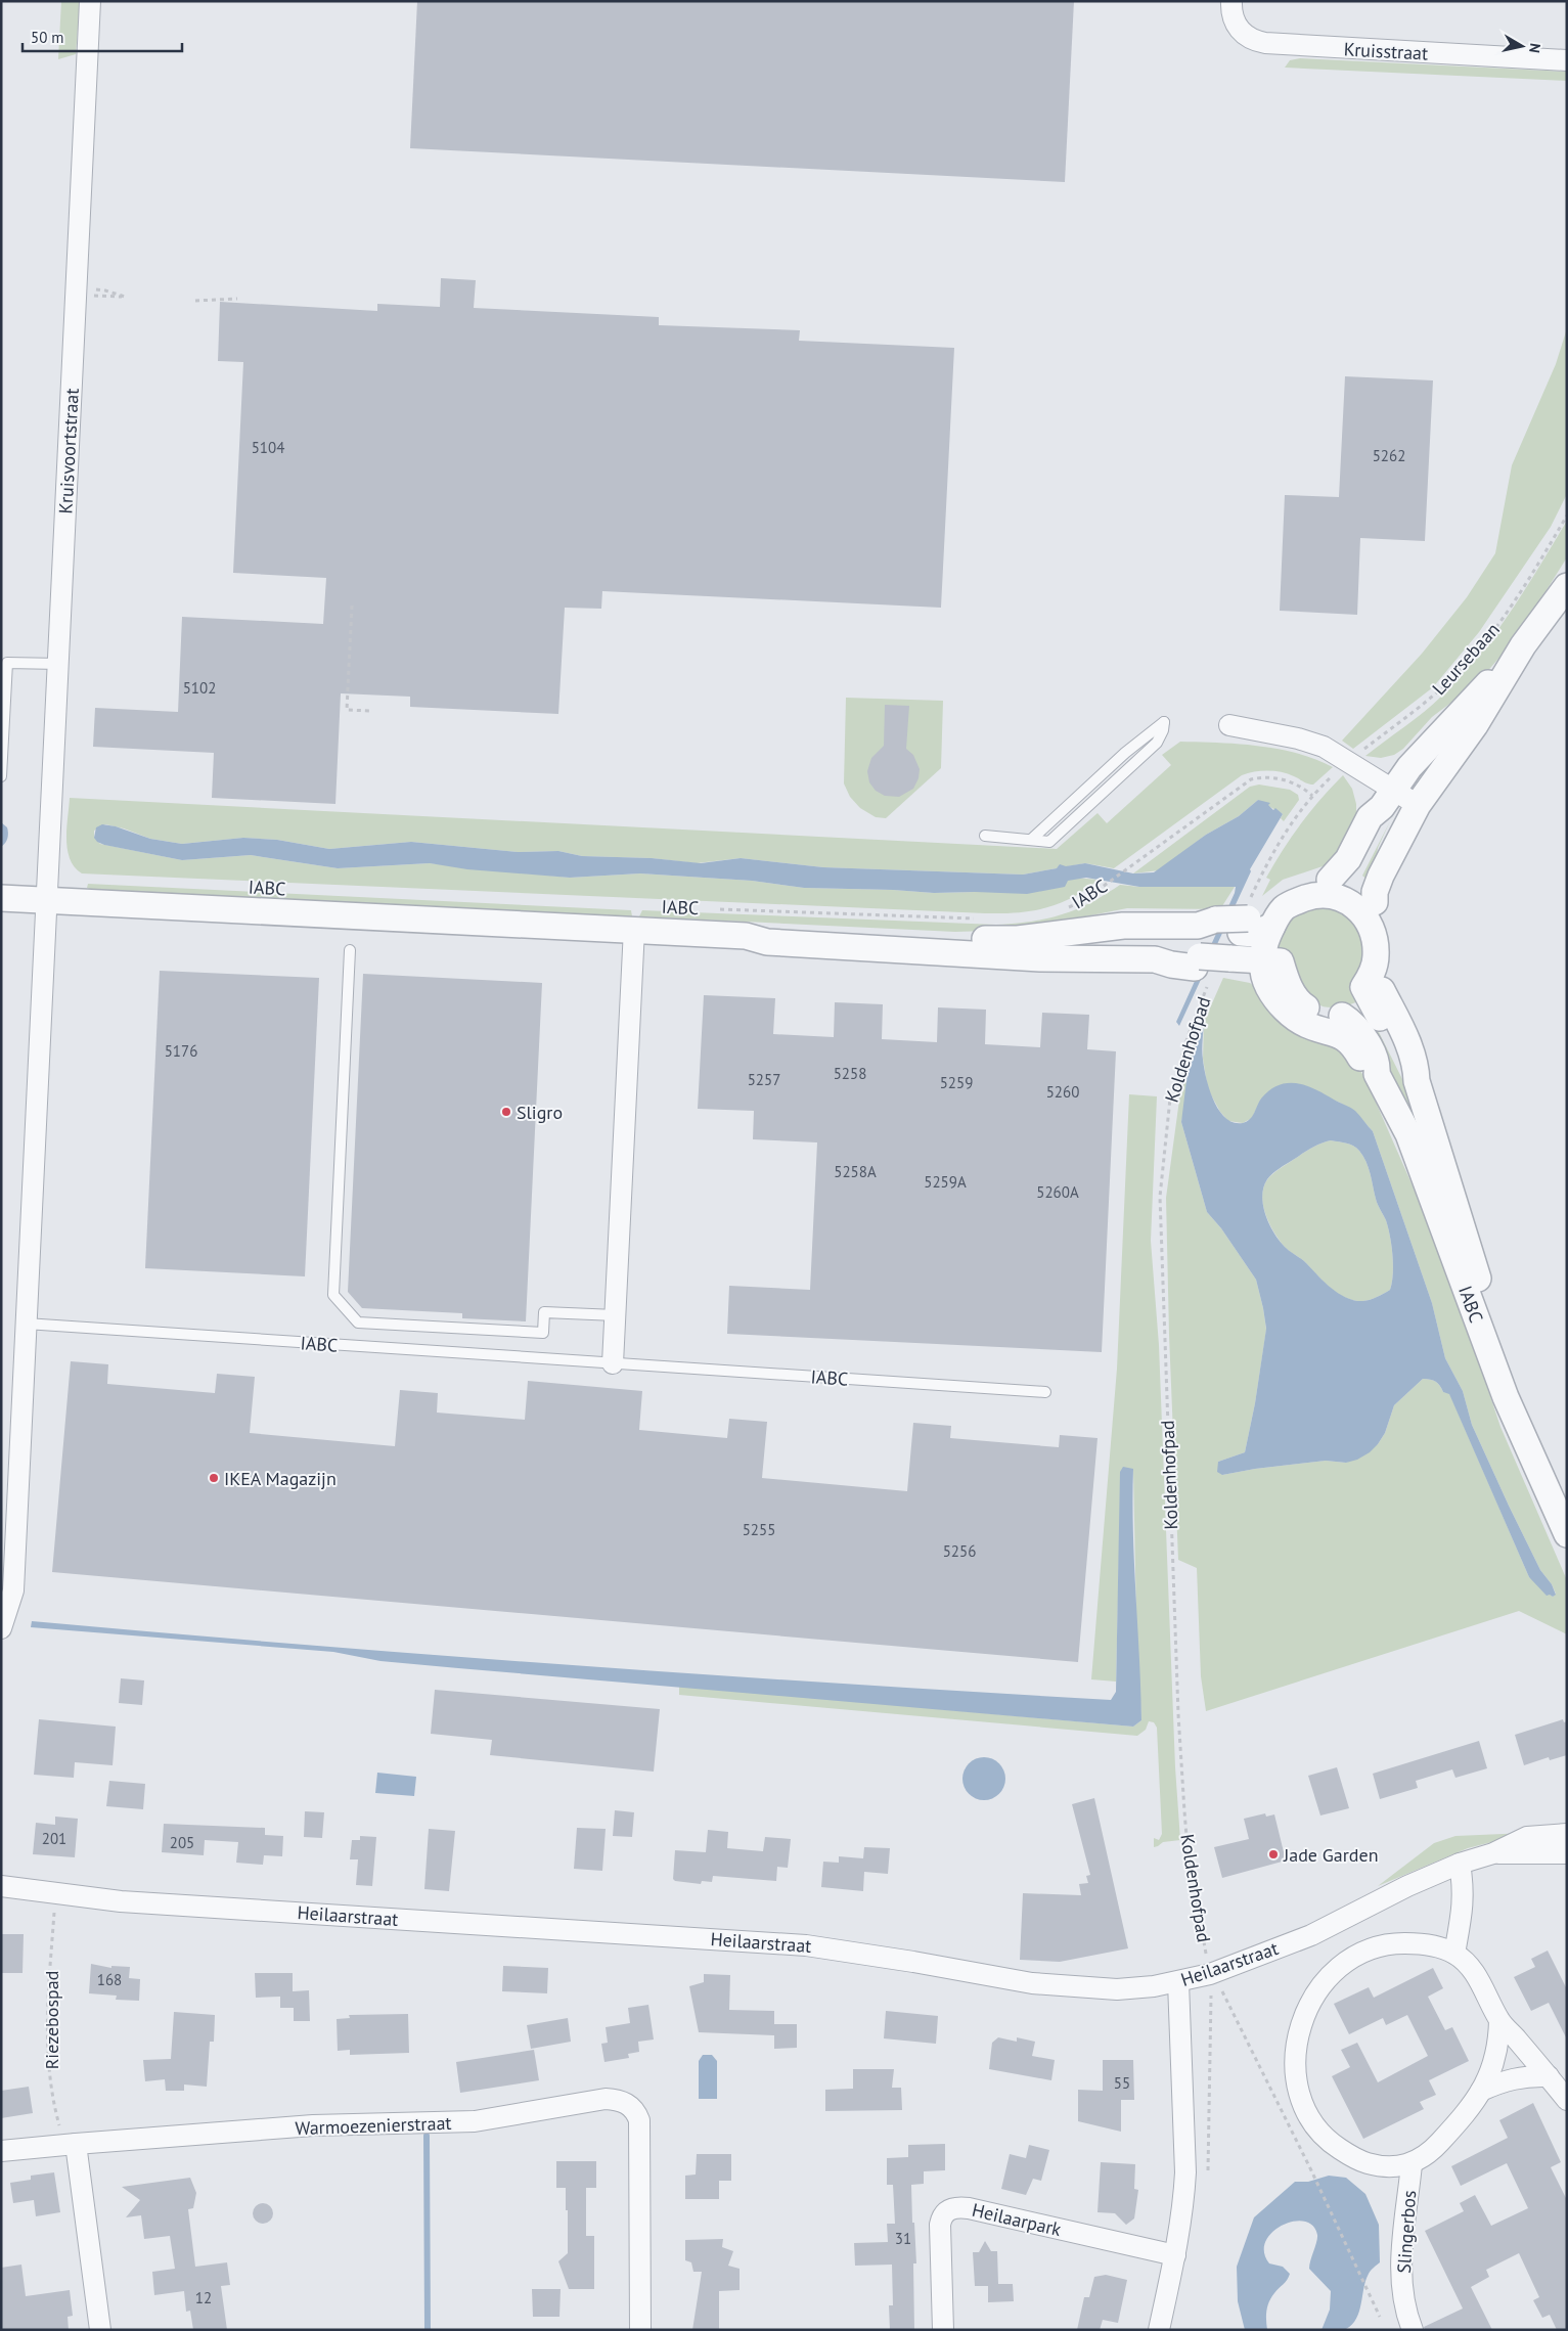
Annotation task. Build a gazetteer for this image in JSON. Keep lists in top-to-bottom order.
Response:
{
  "streets": {
    "street": [
      "Kruisstraat",
      "Kruisvoortstraat",
      "Leursebaan",
      "IABC",
      "Heilaarstraat",
      "Warmoezenierstraat",
      "Heilaarpark",
      "Slingerbos"
    ],
    "path": ["Koldenhofpad", "Riezebospad"]
  },
  "crossings": [
    ["Kruisvoortstraat", "IABC"],
    ["Leursebaan", "IABC"],
    ["IABC", "Koldenhofpad"],
    ["Koldenhofpad", "Heilaarstraat"],
    ["Heilaarstraat", "Riezebospad"],
    ["Riezebospad", "Warmoezenierstraat"]
  ],
  "places": ["Sligro", "IKEA Magazijn", "Jade Garden"],
  "house_numbers": [
    "5104",
    "5262",
    "5102",
    "5176",
    "5258",
    "5257",
    "5259",
    "5260",
    "5258A",
    "5259A",
    "5260A",
    "5255",
    "5256",
    "201",
    "205",
    "168",
    "55",
    "31",
    "12"
  ],
  "scale_bar": "50 m",
  "north": "right"
}
